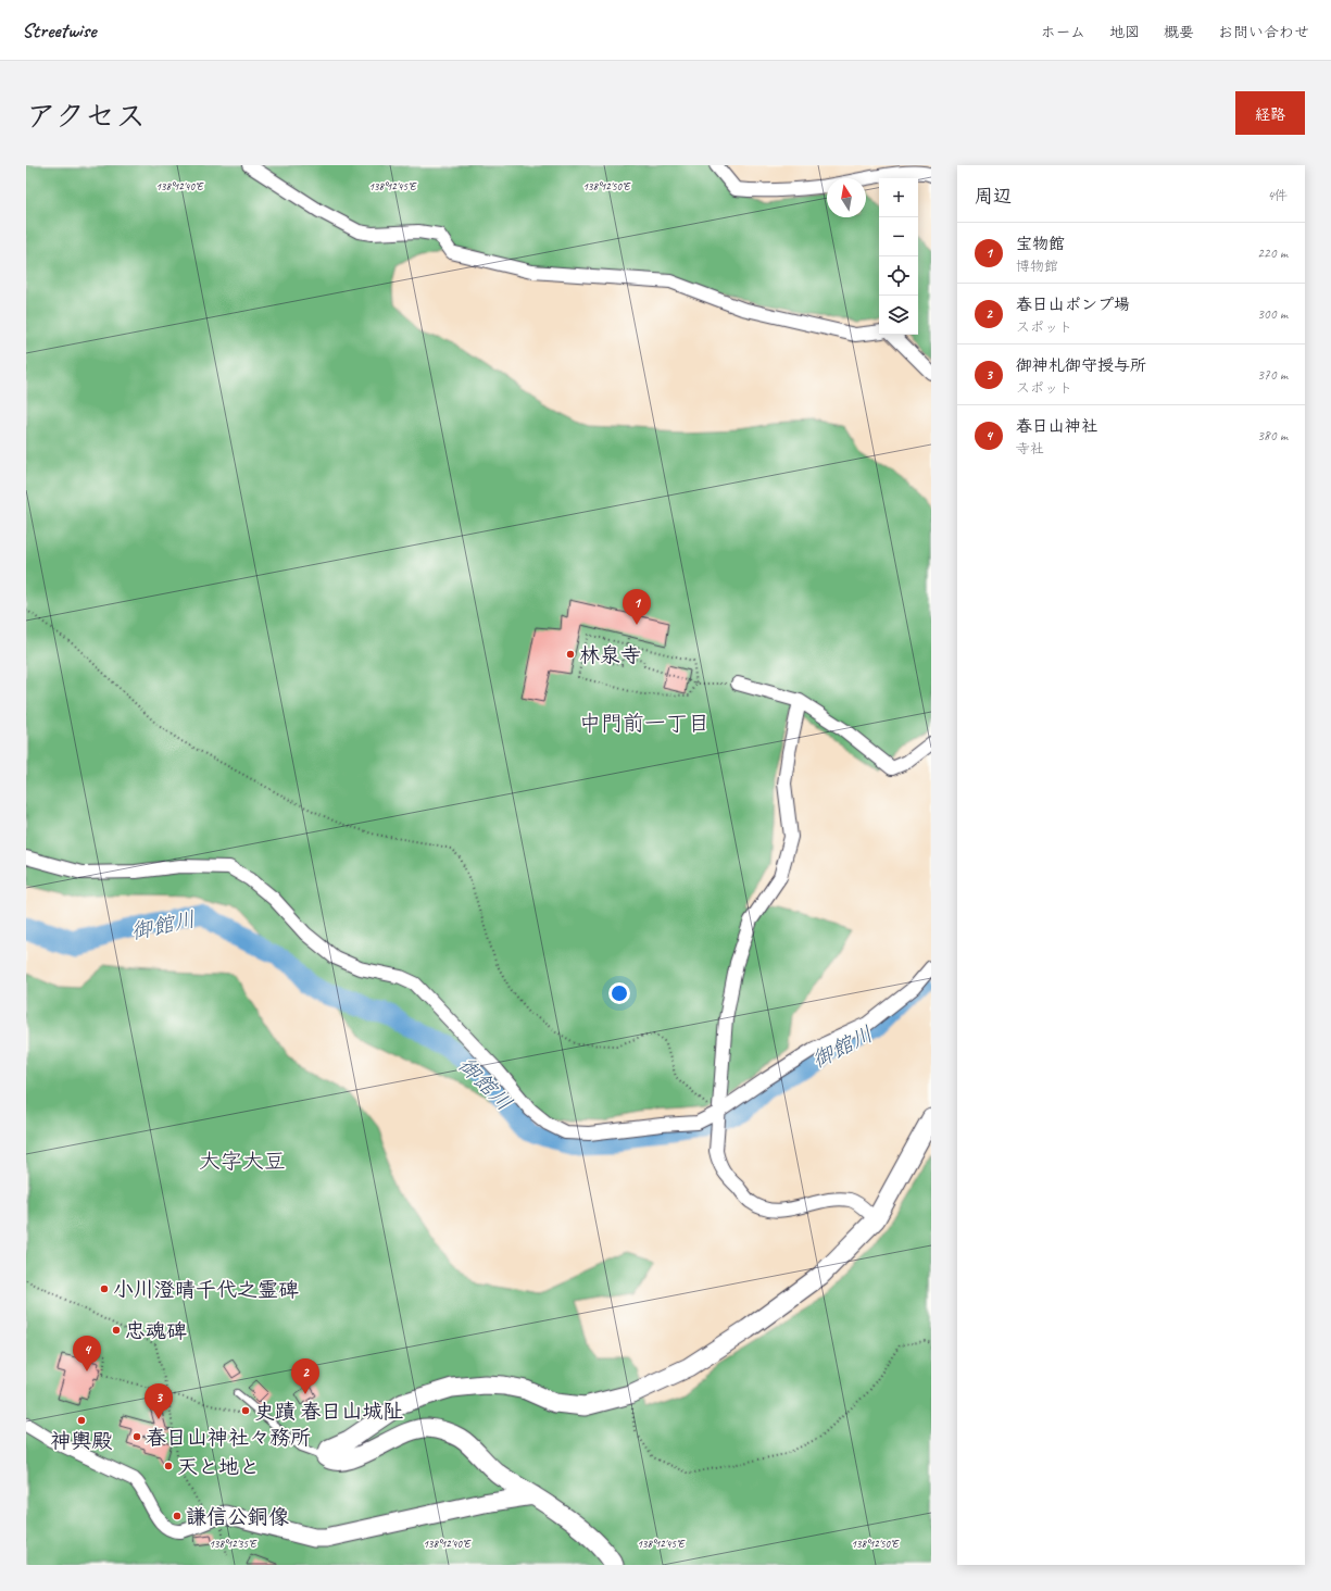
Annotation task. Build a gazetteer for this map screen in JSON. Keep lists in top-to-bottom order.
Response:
{
  "districts": ["中門前一丁目", "大字大豆"],
  "water": ["御館川"],
  "places": [
    "林泉寺",
    "小川澄晴千代之霊碑",
    "忠魂碑",
    "史蹟 春日山城阯",
    "神輿殿",
    "春日山神社々務所",
    "天と地と",
    "謙信公銅像"
  ],
  "north": "top",
  "page": {
    "header": "Streetwise",
    "nav": [
      "ホーム",
      "地図",
      "概要",
      "お問い合わせ"
    ],
    "title": "アクセス",
    "buttons": "経路",
    "heading": ["周辺", "4件"],
    "map_buttons": ["+", "−"],
    "list": [
      {
        "mark": "1",
        "name": "宝物館",
        "note": "博物館",
        "value": "220 m"
      },
      {
        "mark": "2",
        "name": "春日山ポンプ場",
        "note": "スポット",
        "value": "300 m"
      },
      {
        "mark": "3",
        "name": "御神札御守授与所",
        "note": "スポット",
        "value": "370 m"
      },
      {
        "mark": "4",
        "name": "春日山神社",
        "note": "寺社",
        "value": "380 m"
      }
    ],
    "pins": [
      "1",
      "4",
      "2",
      "3"
    ]
  },
  "coordinates": [
    "138°12'40\"E",
    "138°12'45\"E",
    "138°12'50\"E",
    "138°12'35\"E"
  ]
}
